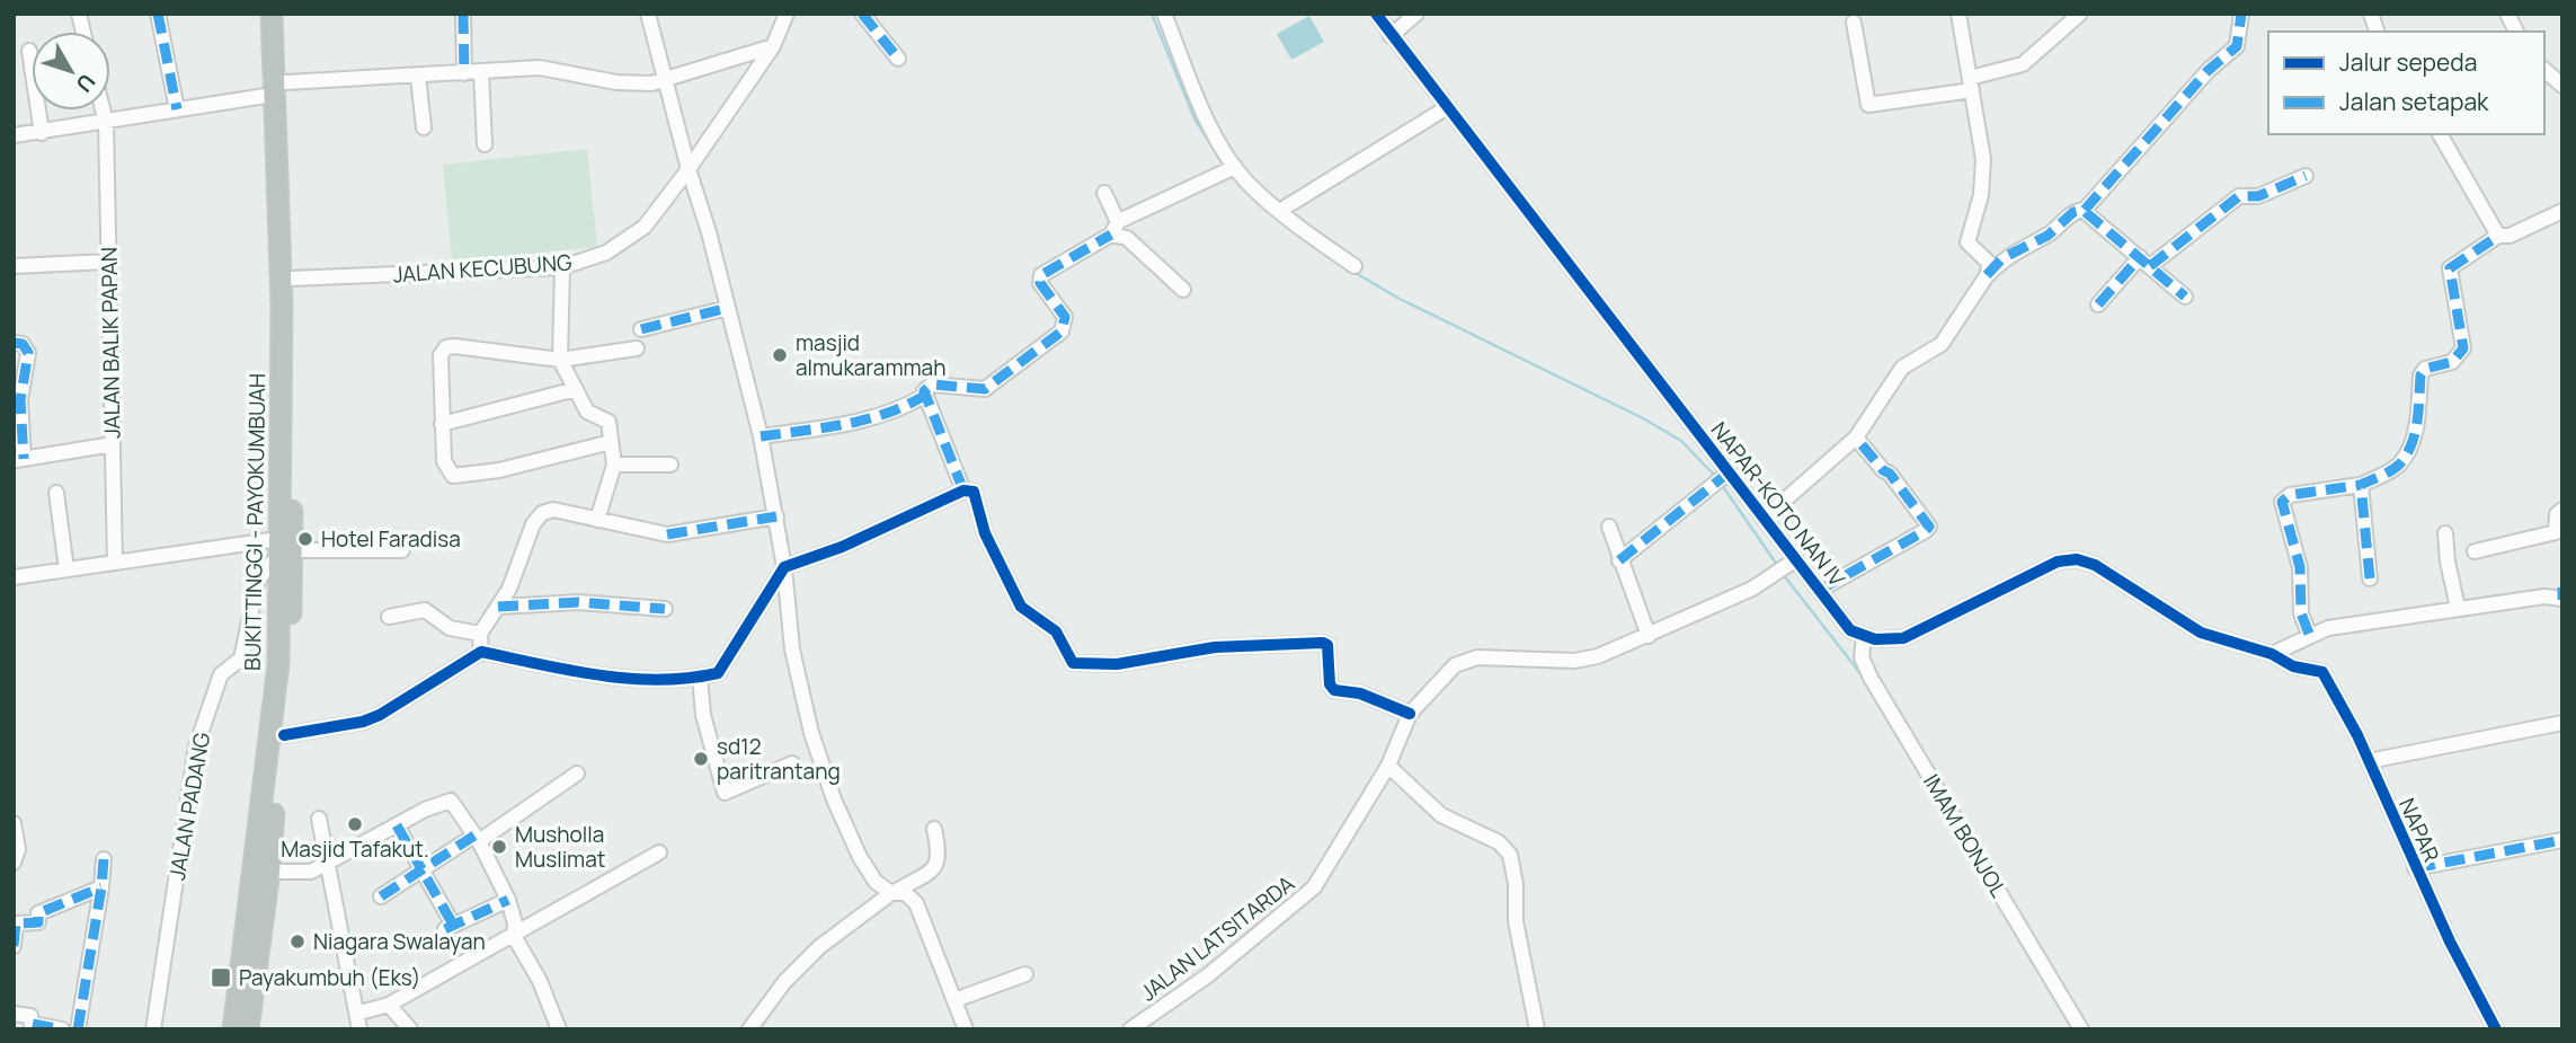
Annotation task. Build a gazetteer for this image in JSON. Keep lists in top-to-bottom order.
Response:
{
  "streets": {
    "highway": ["BUKITTINGGI - PAYOKUMBUAH"],
    "street": [
      "JALAN KECUBUNG",
      "JALAN BALIK PAPAN",
      "NAPAR-KOTO NAN IV",
      "JALAN PADANG",
      "NAPAR",
      "IMAM BONJOL",
      "JALAN LATSITARDA"
    ]
  },
  "crossings": [
    ["JALAN KECUBUNG", "BUKITTINGGI - PAYOKUMBUAH"],
    ["NAPAR-KOTO NAN IV", "IMAM BONJOL"],
    ["NAPAR-KOTO NAN IV", "JALAN LATSITARDA"],
    ["BUKITTINGGI - PAYOKUMBUAH", "JALAN PADANG"]
  ],
  "places": {
    "other": [
      "masjid almukarammah",
      "Hotel Faradisa",
      "sd12 paritrantang",
      "Masjid Tafakut.",
      "Musholla Muslimat",
      "Niagara Swalayan"
    ],
    "transit": ["Payakumbuh (Eks)"]
  },
  "legend": ["Jalur sepeda", "Jalan setapak"],
  "north": "bottom right"
}
